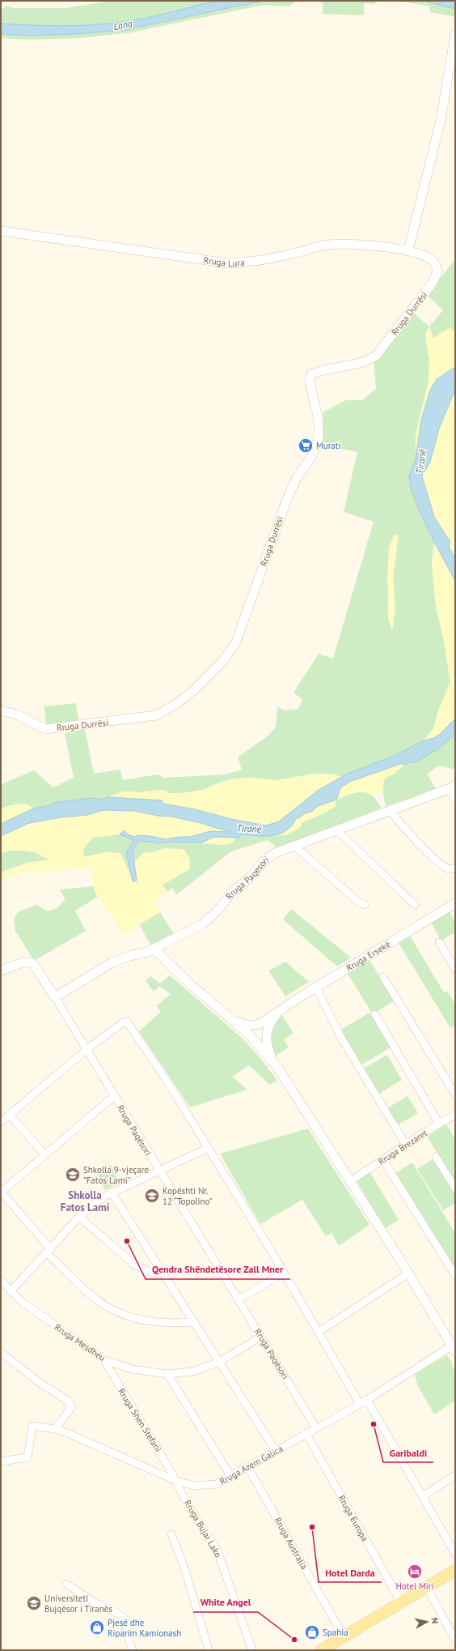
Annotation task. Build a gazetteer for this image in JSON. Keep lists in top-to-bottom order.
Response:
{
  "streets": {
    "street": [
      "Rruga Lura",
      "Rruga Durrësi",
      "Rruga Paqesori",
      "Rruga Ersekë",
      "Rruga Paqësori",
      "Rruga Brezaret",
      "Rruga Mesdheu",
      "Rruga Shen Stefani",
      "Rruga Azem Galica",
      "Rruga Europa",
      "Rruga Bujar Lako",
      "Rruga Australia"
    ]
  },
  "crossings": [
    ["Rruga Lura", "Rruga Durrësi"],
    ["Rruga Paqesori", "Rruga Paqësori"],
    ["Rruga Paqësori", "Rruga Mesdheu"],
    ["Rruga Paqësori", "Rruga Azem Galica"],
    ["Rruga Mesdheu", "Rruga Shen Stefani"],
    ["Rruga Shen Stefani", "Rruga Azem Galica"],
    ["Rruga Shen Stefani", "Rruga Bujar Lako"],
    ["Rruga Azem Galica", "Rruga Europa"],
    ["Rruga Azem Galica", "Rruga Bujar Lako"],
    ["Rruga Azem Galica", "Rruga Australia"]
  ],
  "districts": ["Shkolla Fatos Lami"],
  "water": ["Lana", "Tiranë"],
  "places": {
    "supermarket": ["Murati"],
    "school or university": ["Shkolla 9-vjeçare \"Fatos Lami\"", "Kopështi Nr. 12 “Topolino”", "Universiteti Bujqësor i Tiranës"],
    "other": [
      "Qendra Shëndetësore Zall Mner",
      "Garibaldi",
      "Hotel Darda",
      "White Angel"
    ],
    "hotel": ["Hotel Miri"],
    "shop": ["Pjesë dhe Riparim Kamionash", "Spahia"]
  },
  "north": "right"
}
